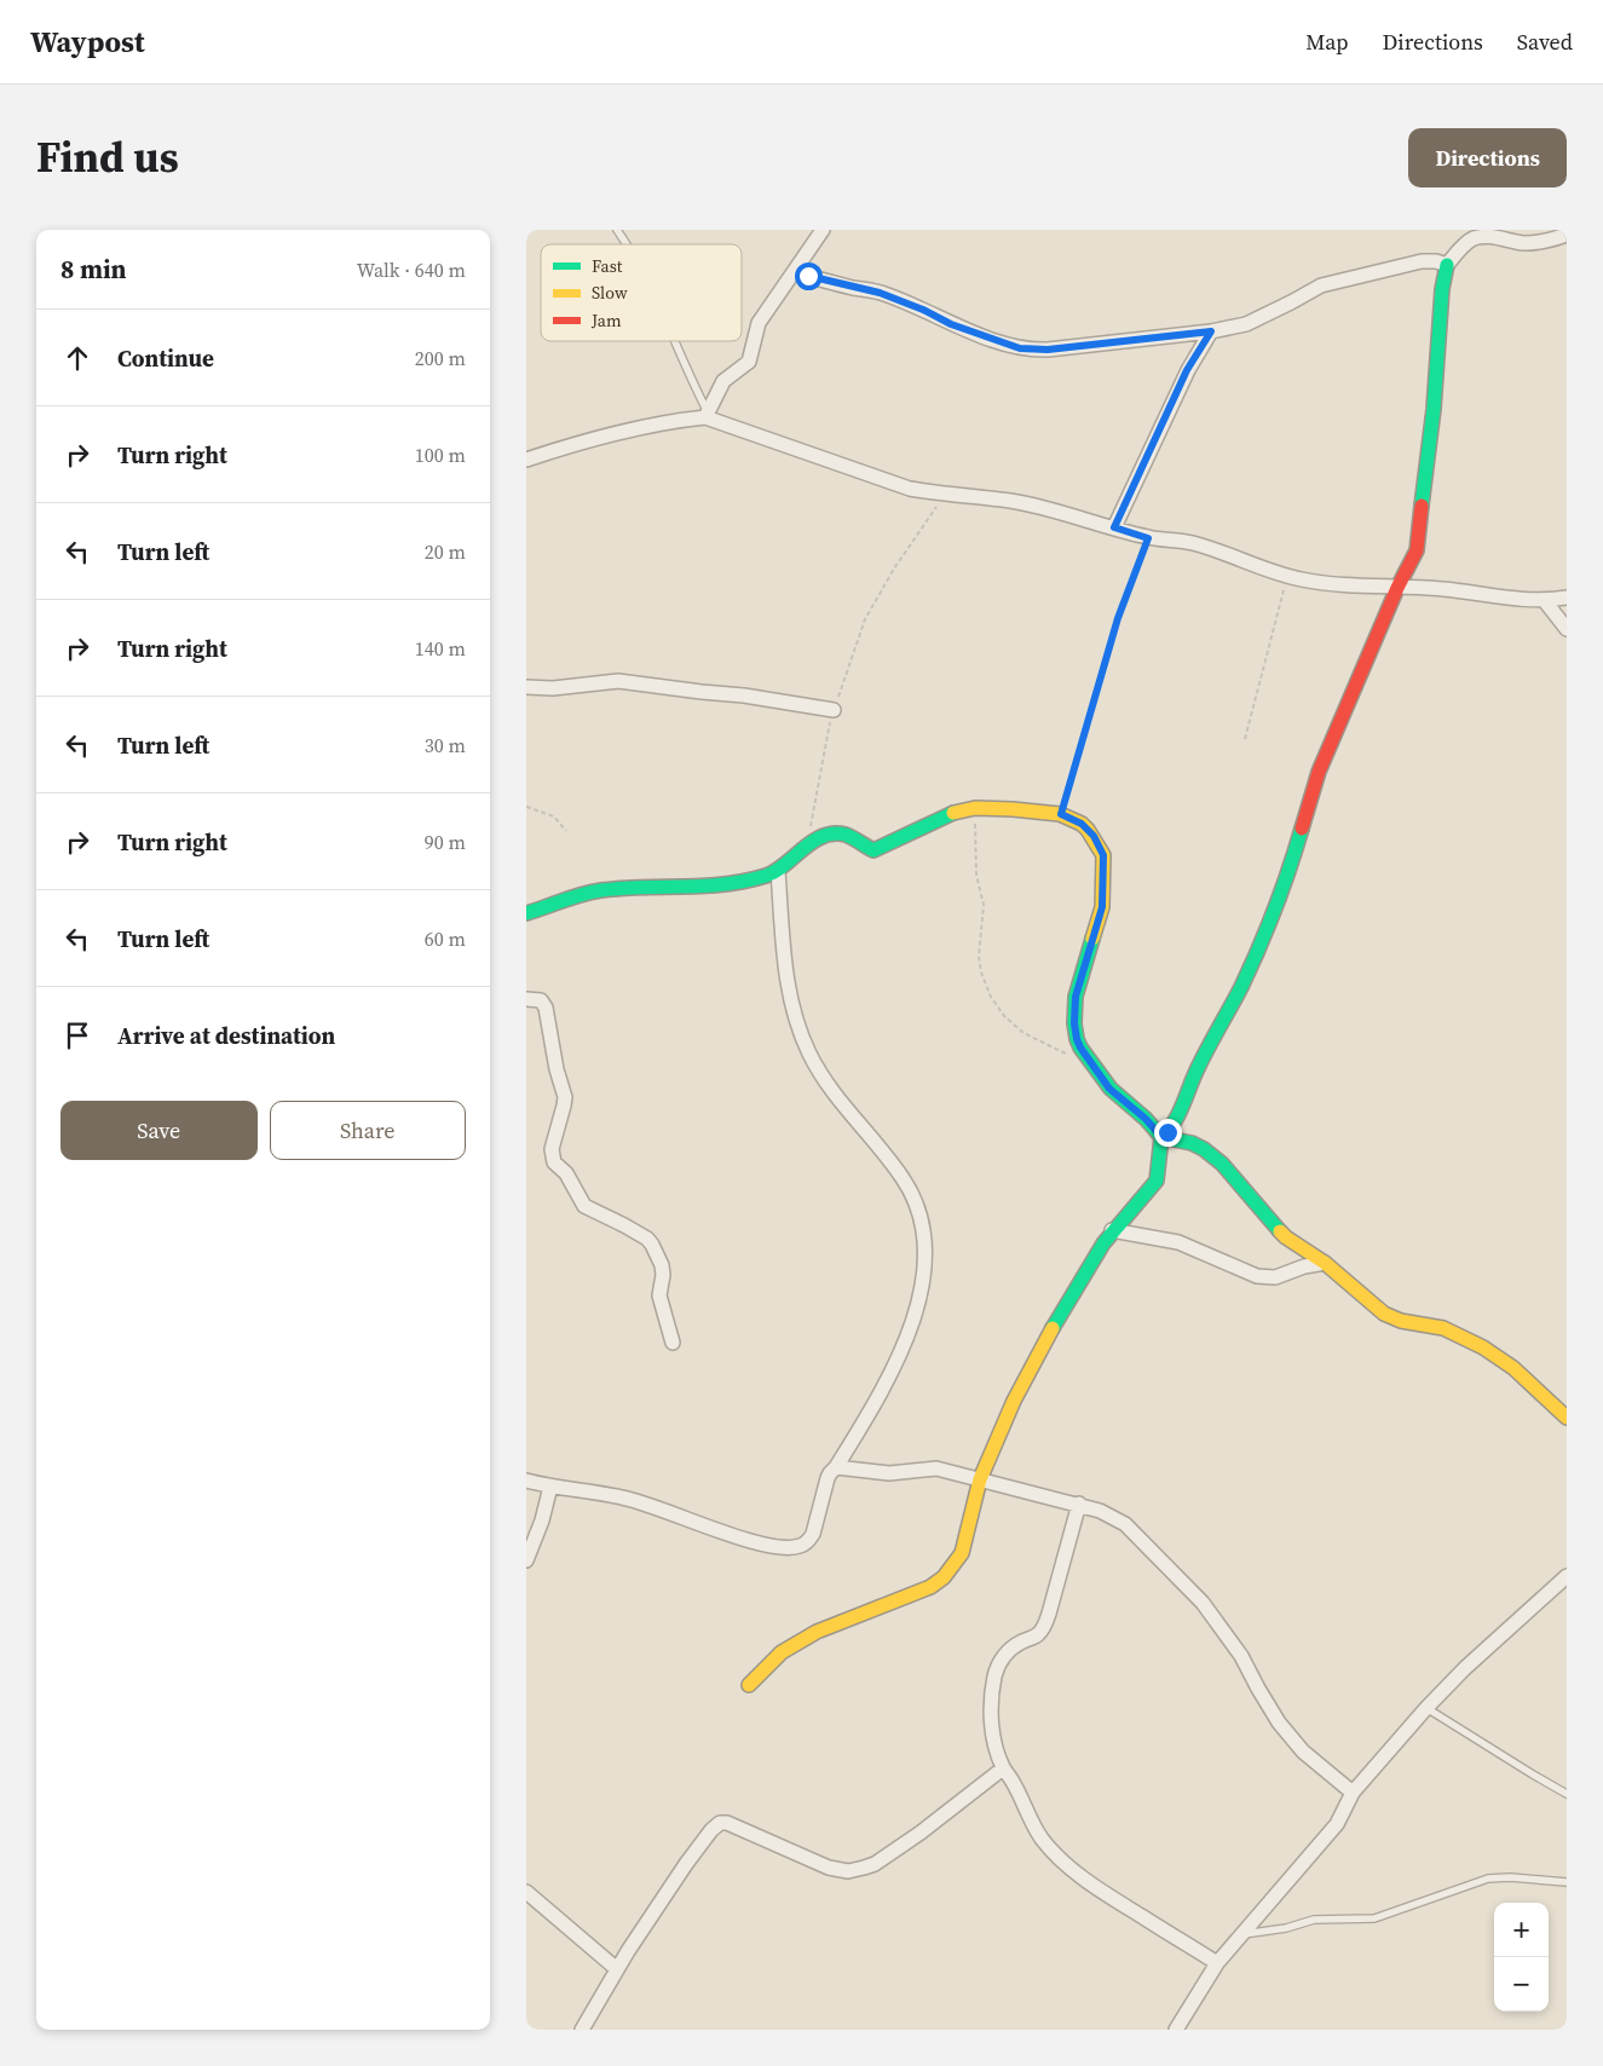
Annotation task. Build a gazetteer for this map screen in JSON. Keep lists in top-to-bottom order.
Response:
{
  "legend": ["Fast", "Slow", "Jam"],
  "page": {
    "header": "Waypost",
    "nav": ["Map", "Directions", "Saved"],
    "title": "Find us",
    "buttons": [
      "Directions",
      ["Save", "Share"]
    ],
    "heading": ["8 min", "Walk · 640 m"],
    "list": [
      ["Continue", "200 m"],
      ["Turn right", "100 m"],
      ["Turn left", "20 m"],
      ["Turn right", "140 m"],
      ["Turn left", "30 m"],
      ["Turn right", "90 m"],
      ["Turn left", "60 m"],
      "Arrive at destination"
    ],
    "map_buttons": ["+", "−"]
  }
}
